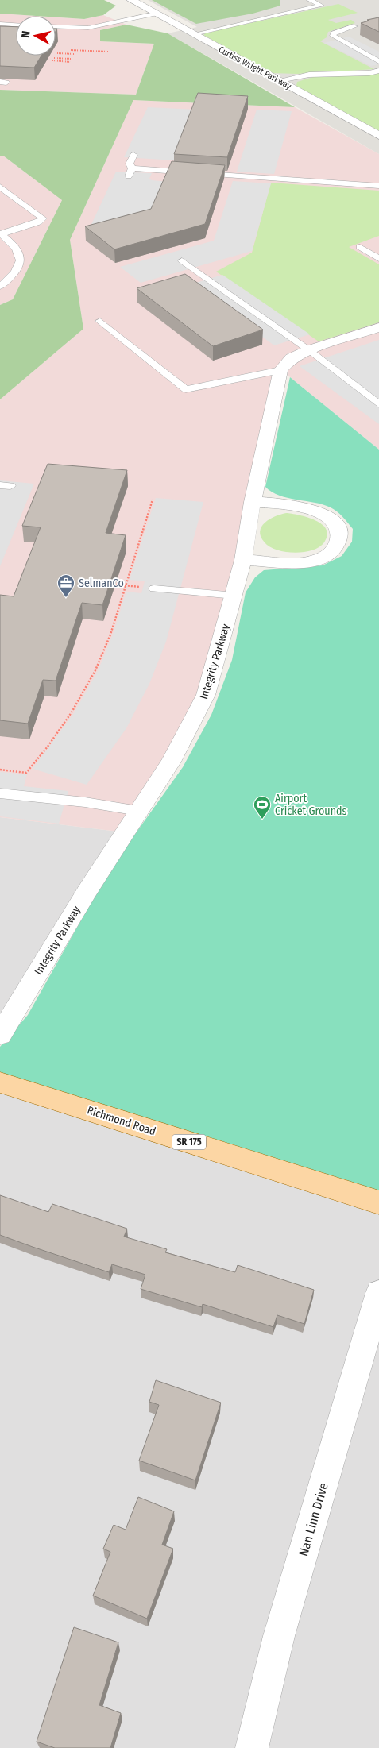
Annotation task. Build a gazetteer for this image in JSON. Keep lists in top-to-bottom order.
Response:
{
  "streets": {
    "main road": ["Richmond Road", "SR 175"],
    "street": ["Curtiss Wright Parkway", "Integrity Parkway", "Nan Linn Drive"]
  },
  "places": {
    "office": ["SelmanCo"],
    "sports": ["Airport Cricket Grounds"]
  },
  "north": "left"
}
